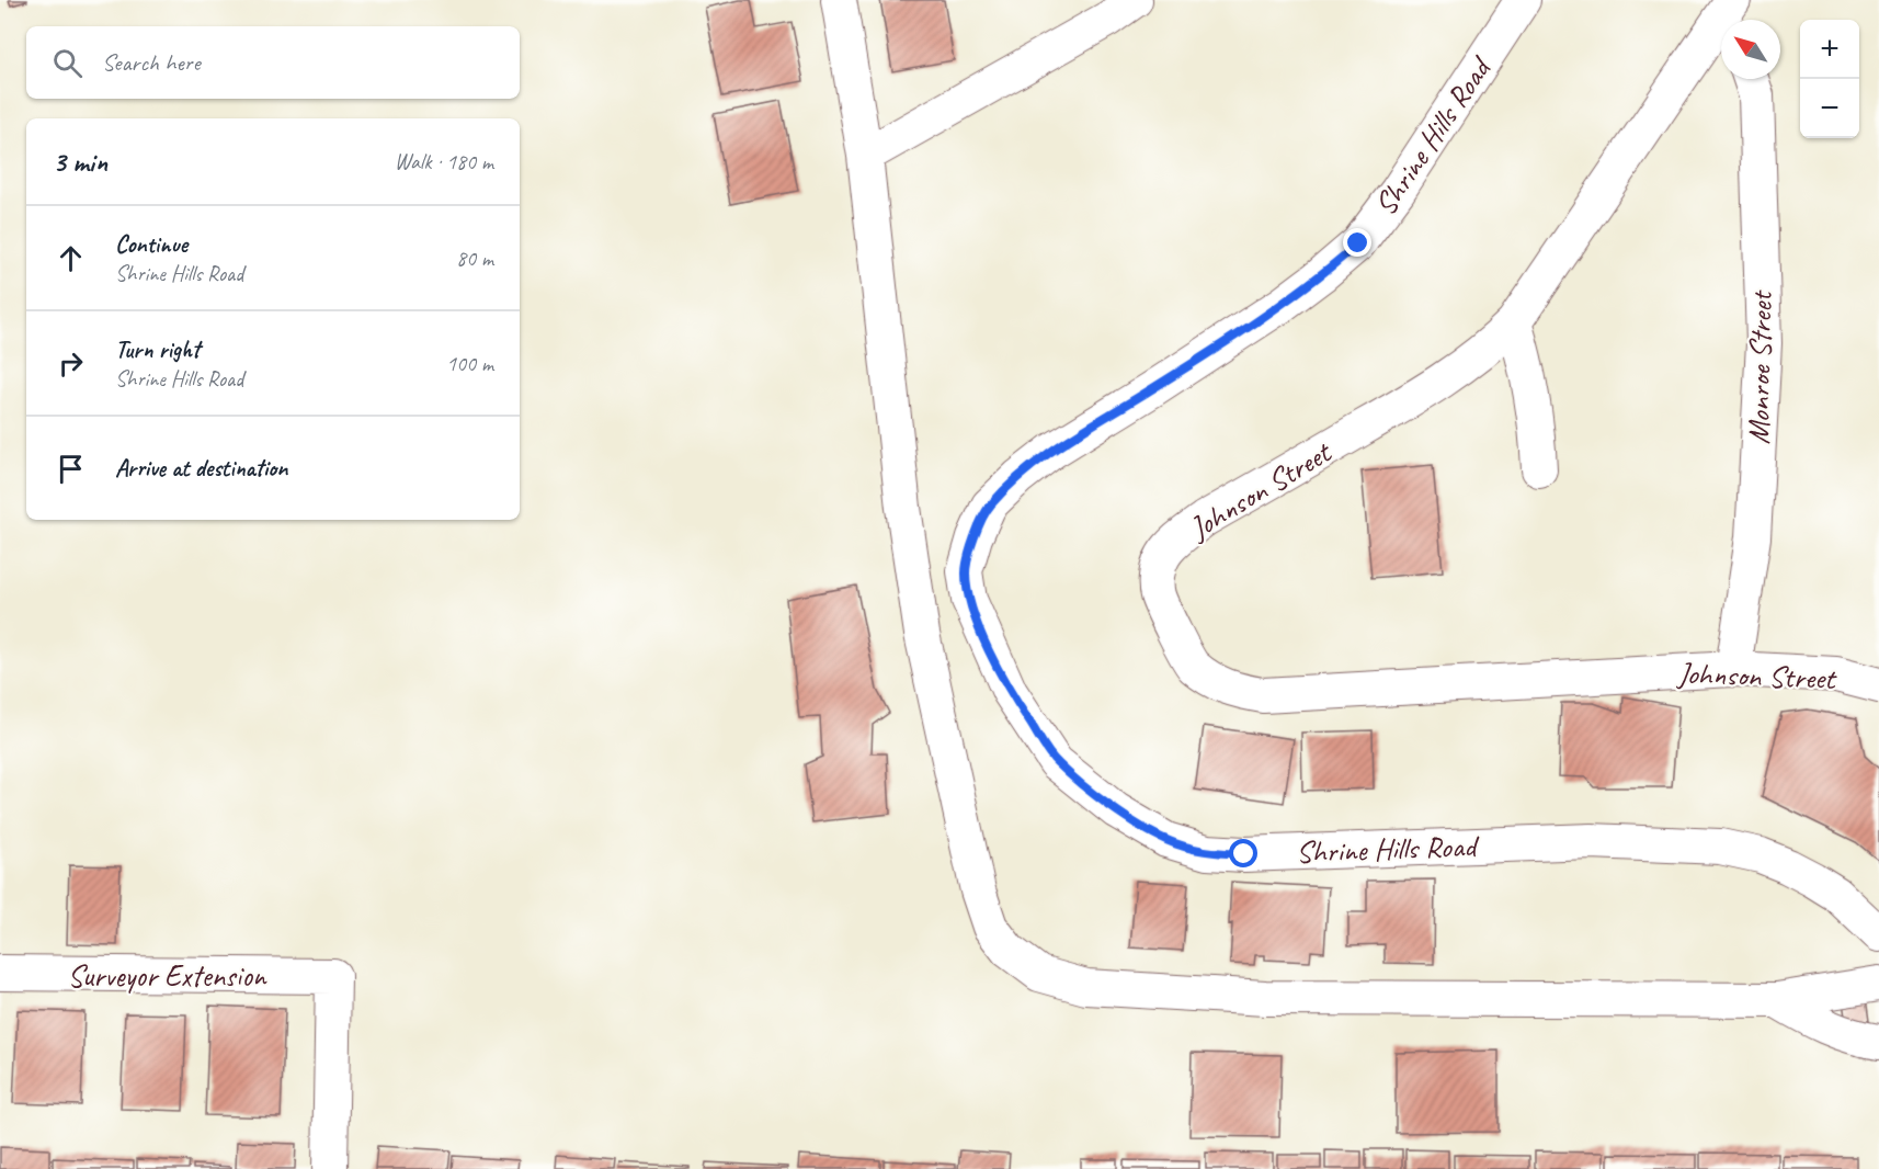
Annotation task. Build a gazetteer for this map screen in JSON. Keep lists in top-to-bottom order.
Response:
{
  "streets": {
    "street": [
      "Shrine Hills Road",
      "Monroe Street",
      "Johnson Street",
      "Surveyor Extension"
    ]
  },
  "crossings": [
    ["Monroe Street", "Johnson Street"]
  ],
  "north": "top left",
  "page": {
    "map_buttons": ["+", "−"],
    "search": "Search here",
    "heading": ["3 min", "Walk · 180 m"],
    "list": [
      ["Continue", "Shrine Hills Road", "80 m"],
      ["Turn right", "Shrine Hills Road", "100 m"],
      "Arrive at destination"
    ]
  }
}
